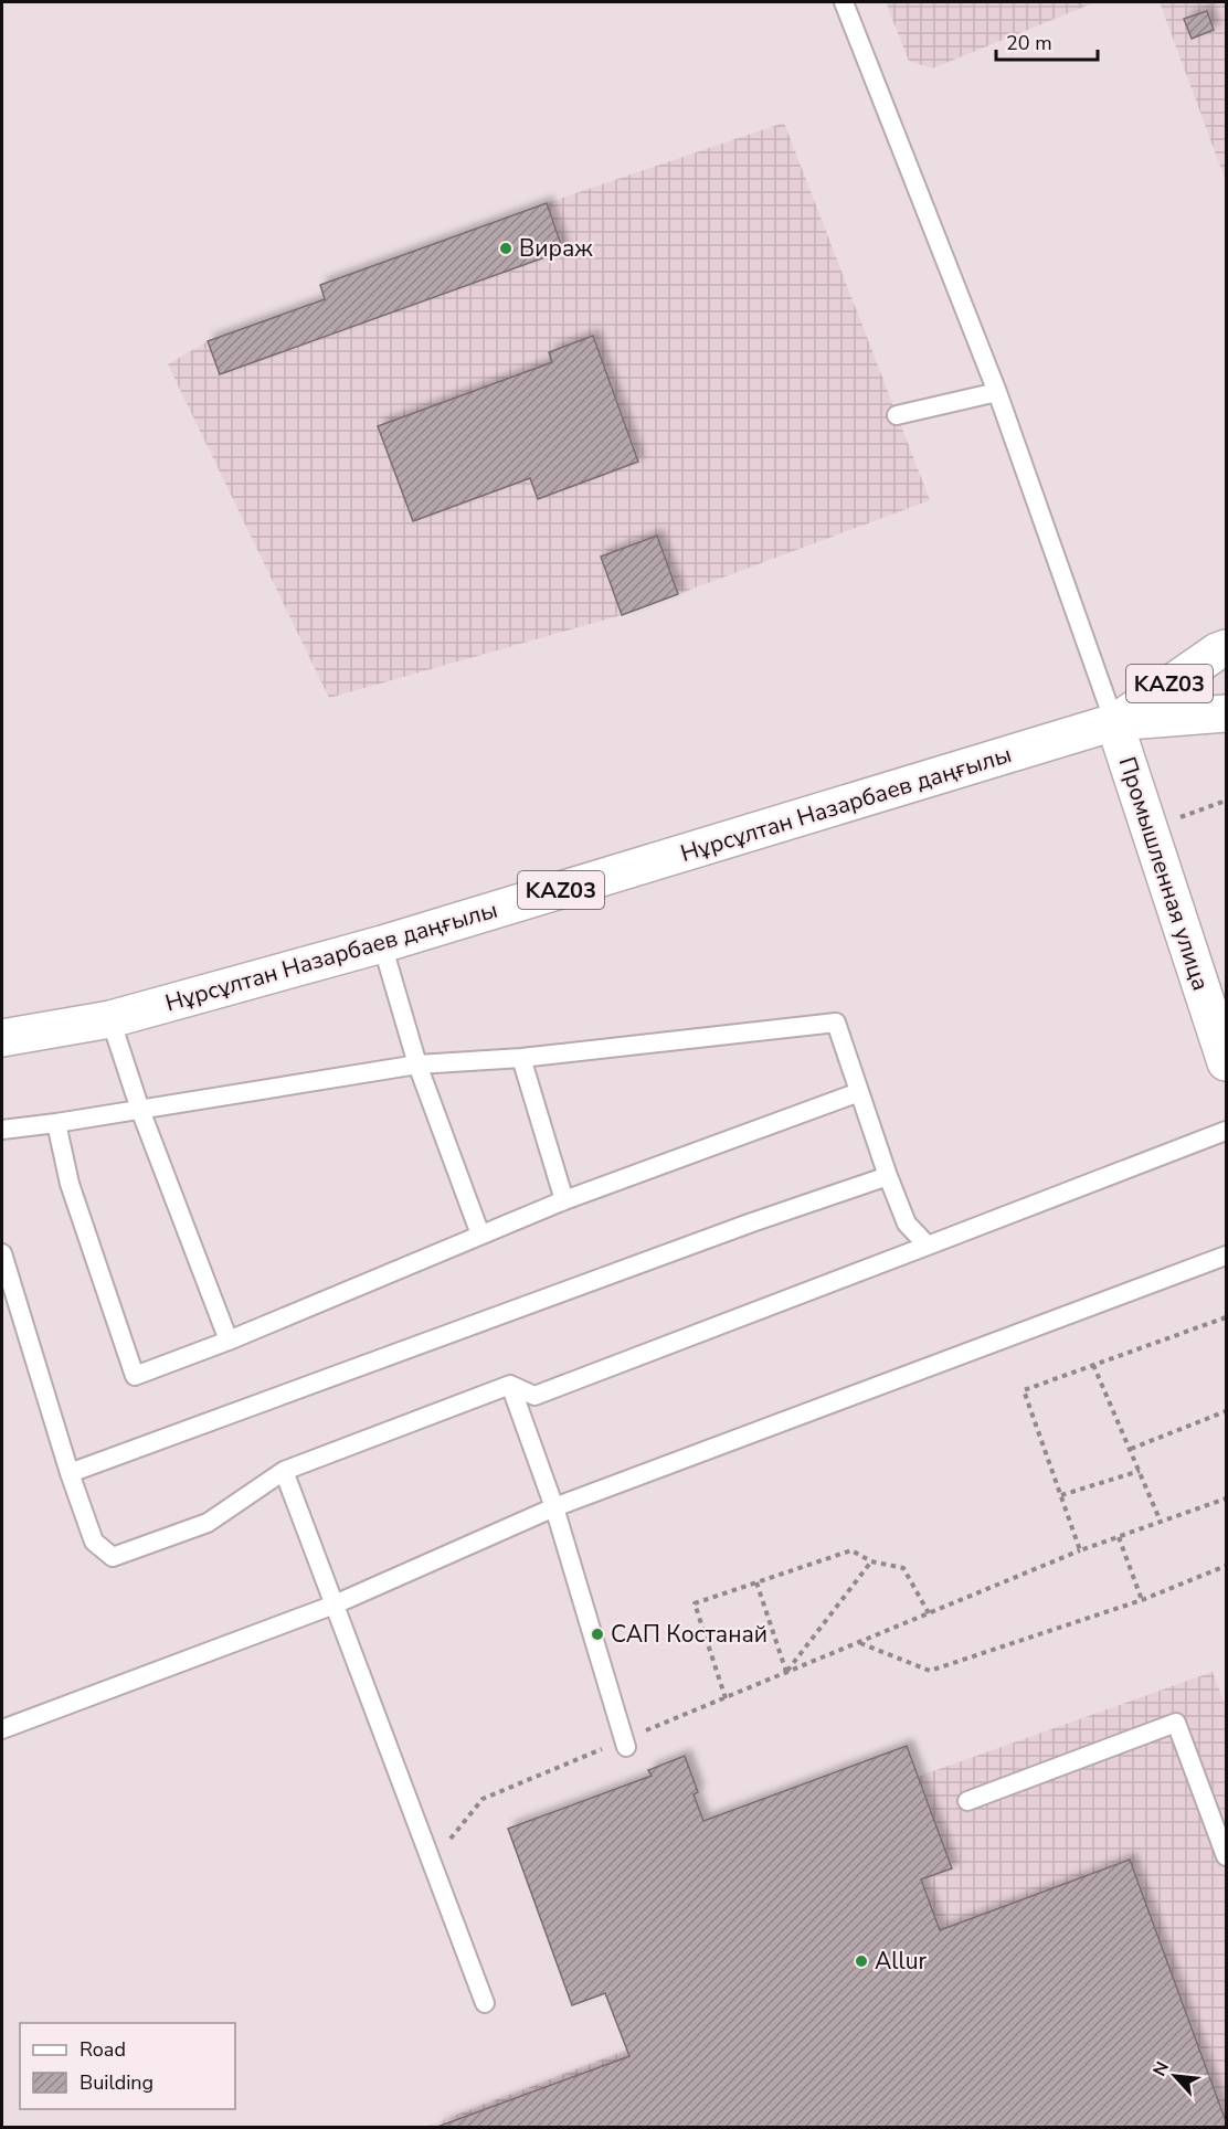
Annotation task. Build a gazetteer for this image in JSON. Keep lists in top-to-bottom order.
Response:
{
  "streets": {
    "main road": ["KАZ03", "Нұрсұлтан Назарбаев даңғылы", "Промышленная улица"]
  },
  "crossings": [
    ["Нұрсұлтан Назарбаев даңғылы", "Промышленная улица"]
  ],
  "places": ["Вираж", "САП Костанай", "Allur"],
  "legend": ["Road", "Building"],
  "scale_bar": "20 m",
  "north": "top left"
}
